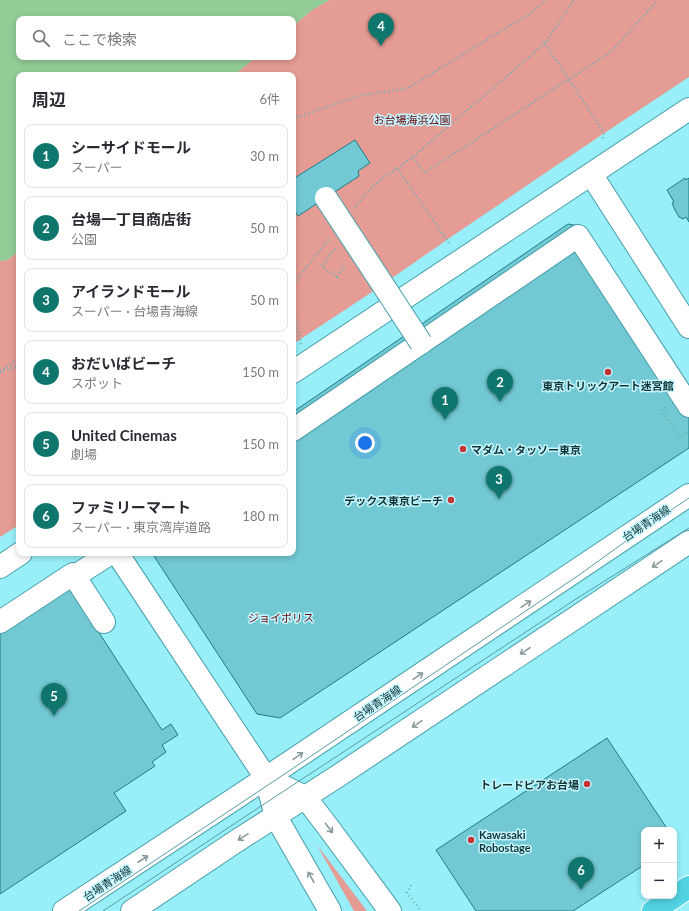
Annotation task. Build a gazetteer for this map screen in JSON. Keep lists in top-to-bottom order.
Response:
{
  "streets": {
    "street": ["台場青海線"]
  },
  "parks": ["お台場海浜公園", "ジョイポリス"],
  "places": [
    "東京トリックアート迷宮館",
    "マダム・タッソー東京",
    "デックス東京ビーチ",
    "トレードピアお台場",
    "Kawasaki Robostage"
  ],
  "page": {
    "pins": [
      "4",
      "2",
      "1",
      "3",
      "5",
      "6"
    ],
    "search": "ここで検索",
    "heading": ["周辺", "6件"],
    "list": [
      {
        "mark": "1",
        "name": "シーサイドモール",
        "note": "スーパー",
        "value": "30 m"
      },
      {
        "mark": "2",
        "name": "台場一丁目商店街",
        "note": "公園",
        "value": "50 m"
      },
      {
        "mark": "3",
        "name": "アイランドモール",
        "note": "スーパー · 台場青海線",
        "value": "50 m"
      },
      {
        "mark": "4",
        "name": "おだいばビーチ",
        "note": "スポット",
        "value": "150 m"
      },
      {
        "mark": "5",
        "name": "United Cinemas",
        "note": "劇場",
        "value": "150 m"
      },
      {
        "mark": "6",
        "name": "ファミリーマート",
        "note": "スーパー · 東京湾岸道路",
        "value": "180 m"
      }
    ],
    "map_buttons": ["+", "−"]
  }
}
